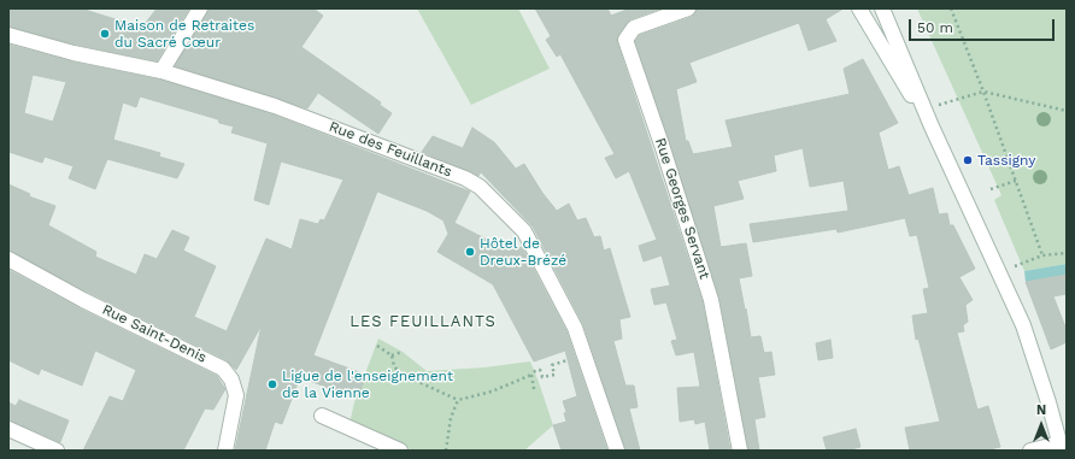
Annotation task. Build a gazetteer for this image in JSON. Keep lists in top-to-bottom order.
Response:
{
  "streets": {
    "street": ["Rue des Feuillants", "Rue Georges Servant", "Rue Saint-Denis"]
  },
  "districts": ["LES FEUILLANTS"],
  "places": [
    "Maison de Retraites du Sacré Cœur",
    "Tassigny",
    "Hôtel de Dreux-Brézé",
    "Ligue de l'enseignement de la Vienne"
  ],
  "scale_bar": "50 m",
  "north": "top"
}
